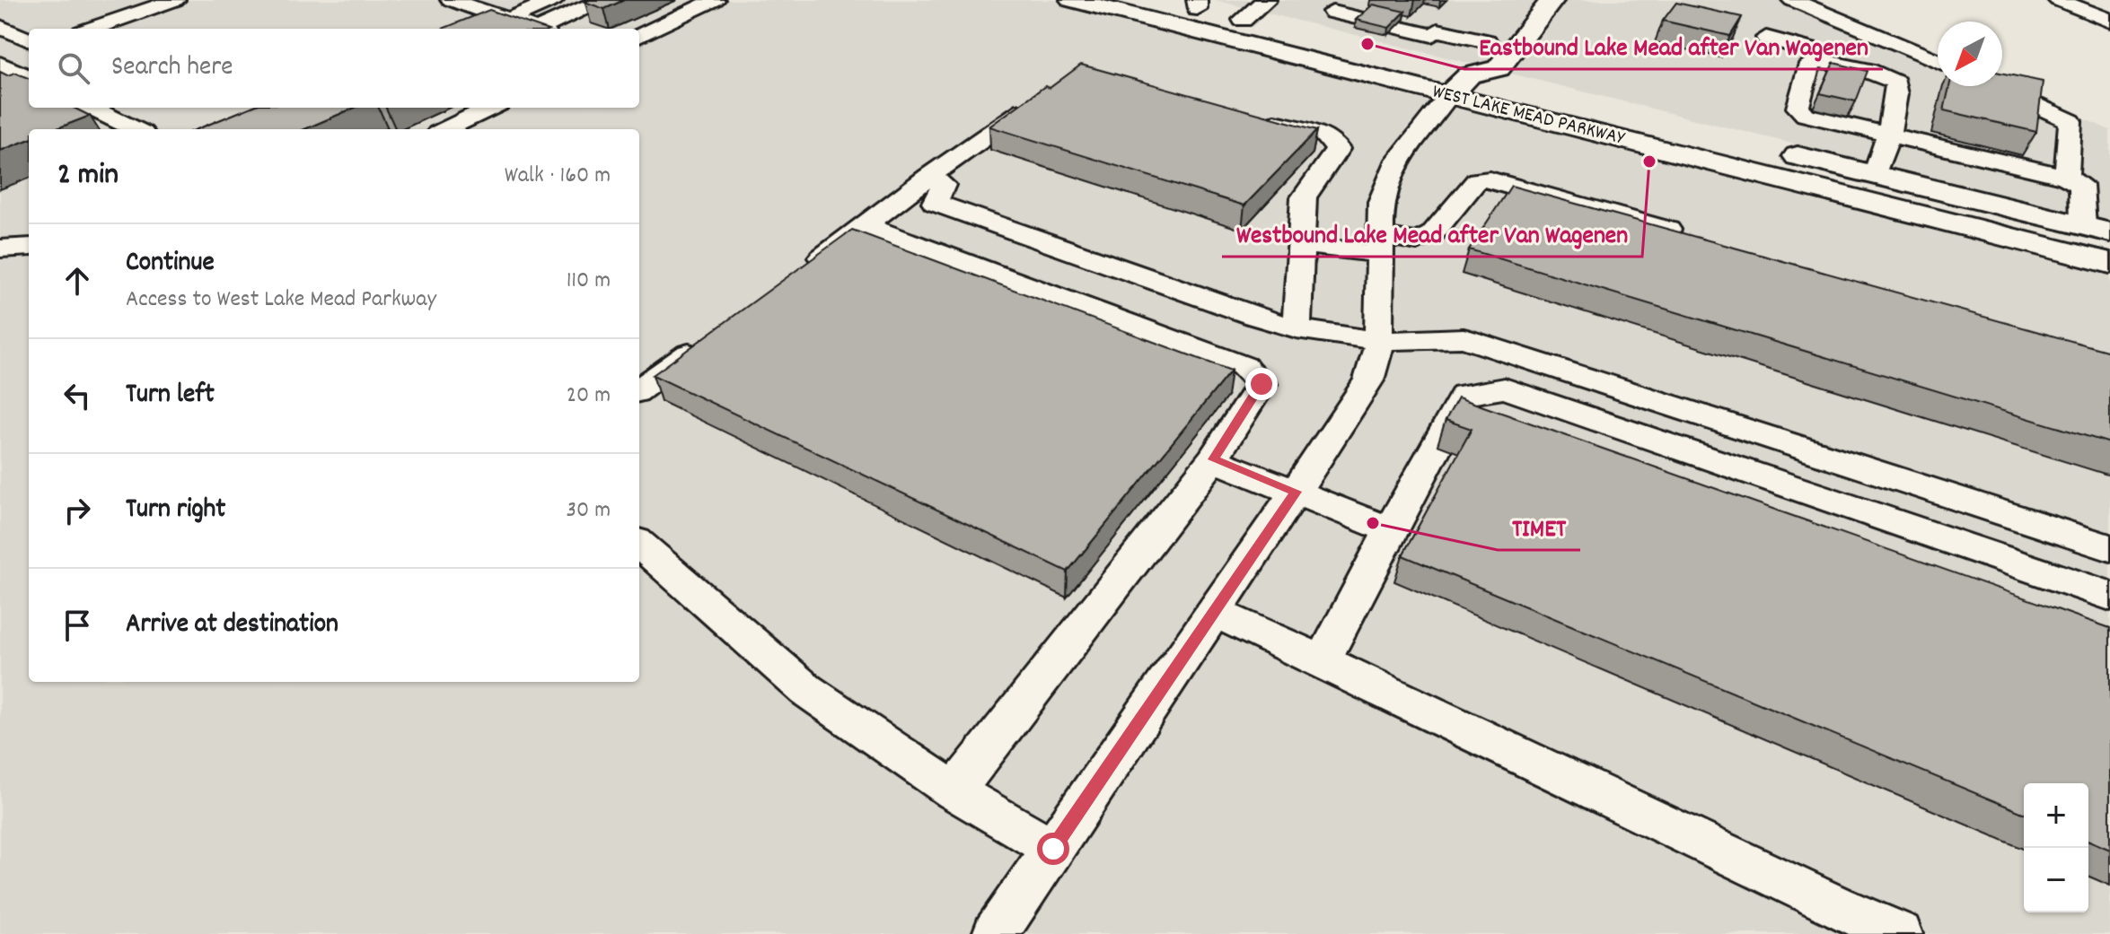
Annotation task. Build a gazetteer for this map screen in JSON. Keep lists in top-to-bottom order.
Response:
{
  "streets": {
    "main road": ["WEST LAKE MEAD PARKWAY"]
  },
  "places": ["Eastbound Lake Mead after Van Wagenen", "Westbound Lake Mead after Van Wagenen", "TIMET"],
  "north": "bottom left",
  "page": {
    "search": "Search here",
    "heading": ["2 min", "Walk · 160 m"],
    "list": [
      ["Continue", "Access to West Lake Mead Parkway", "110 m"],
      ["Turn left", "20 m"],
      ["Turn right", "30 m"],
      "Arrive at destination"
    ],
    "map_buttons": ["+", "−"]
  }
}
